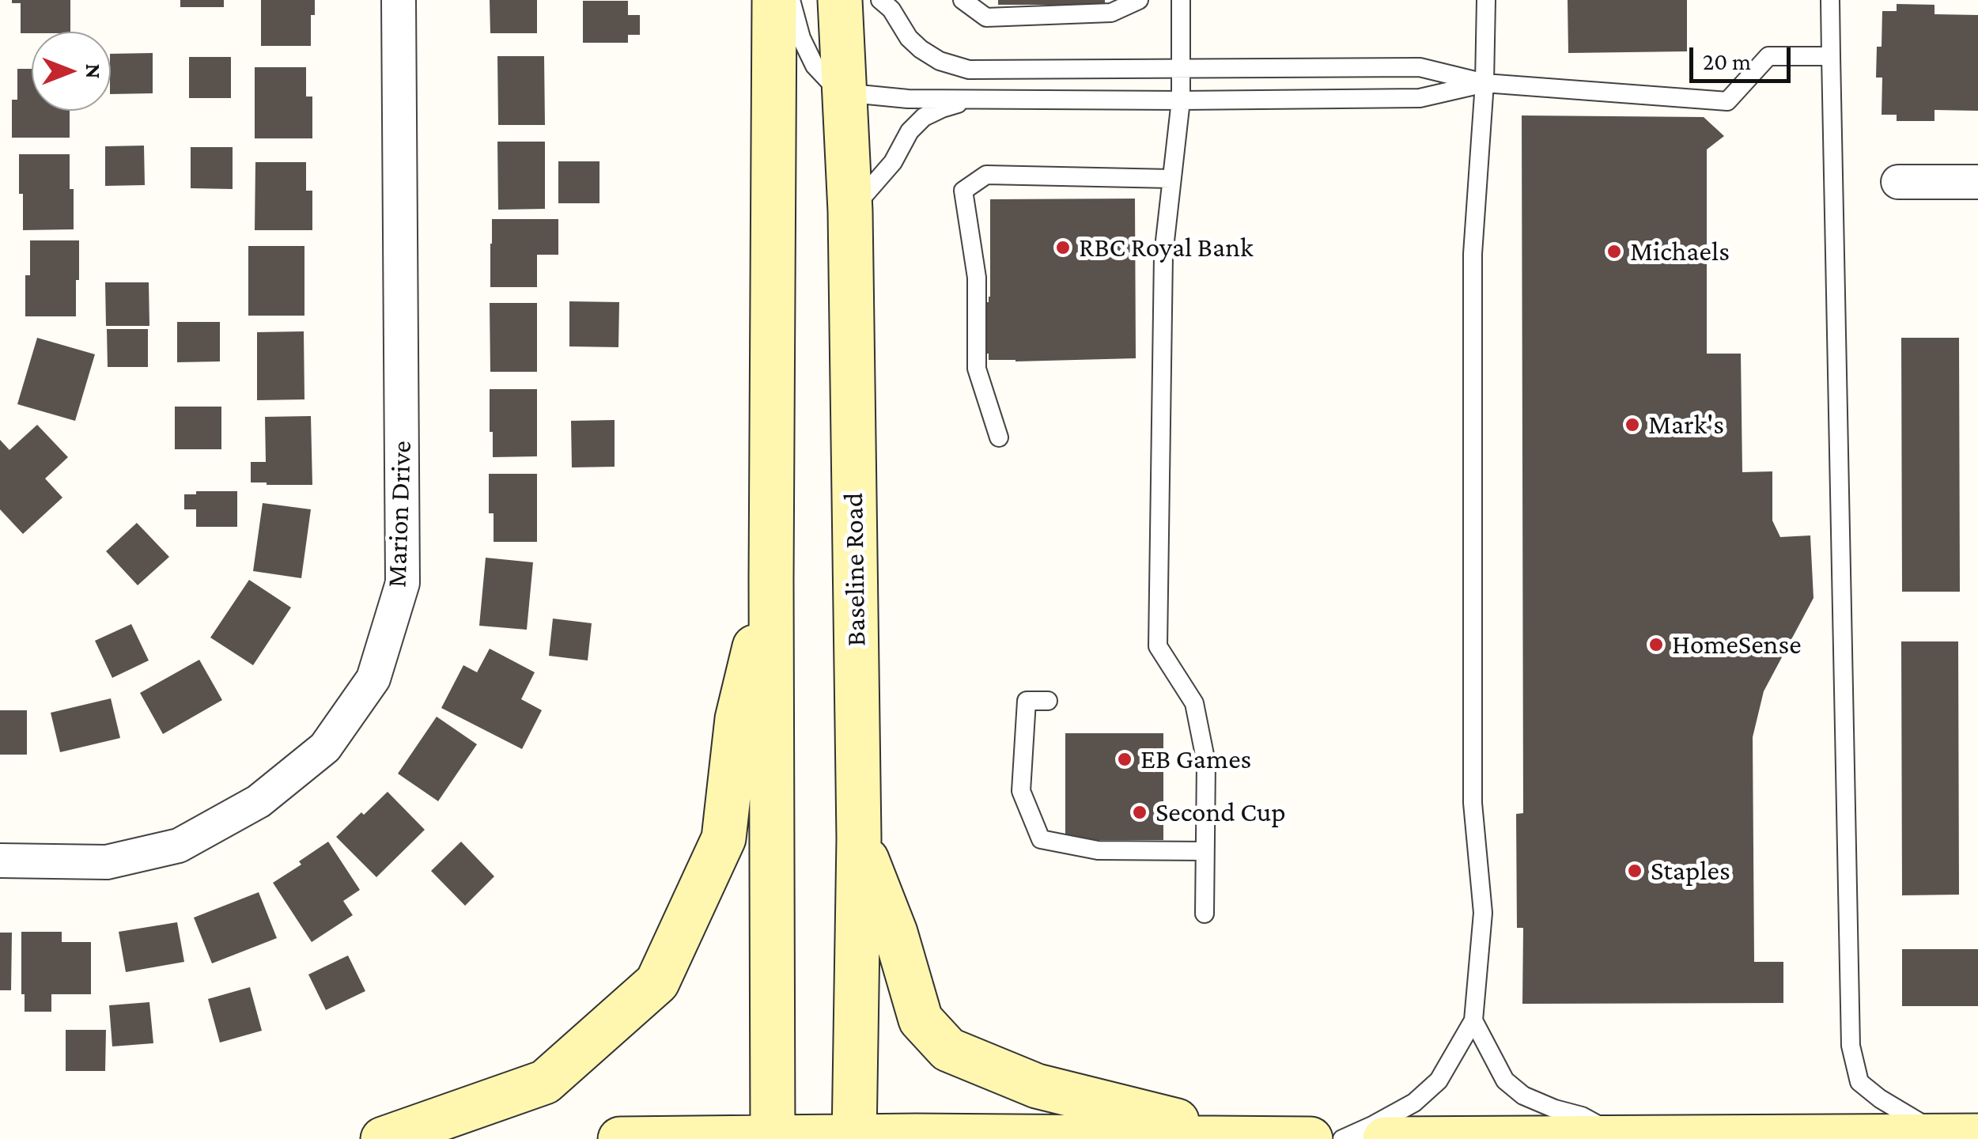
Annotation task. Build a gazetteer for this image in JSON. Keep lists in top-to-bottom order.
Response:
{
  "streets": {
    "main road": ["Baseline Road"],
    "street": ["Marion Drive"]
  },
  "places": [
    "RBC Royal Bank",
    "Michaels",
    "Mark's",
    "HomeSense",
    "EB Games",
    "Second Cup",
    "Staples"
  ],
  "scale_bar": "20 m",
  "north": "right"
}
